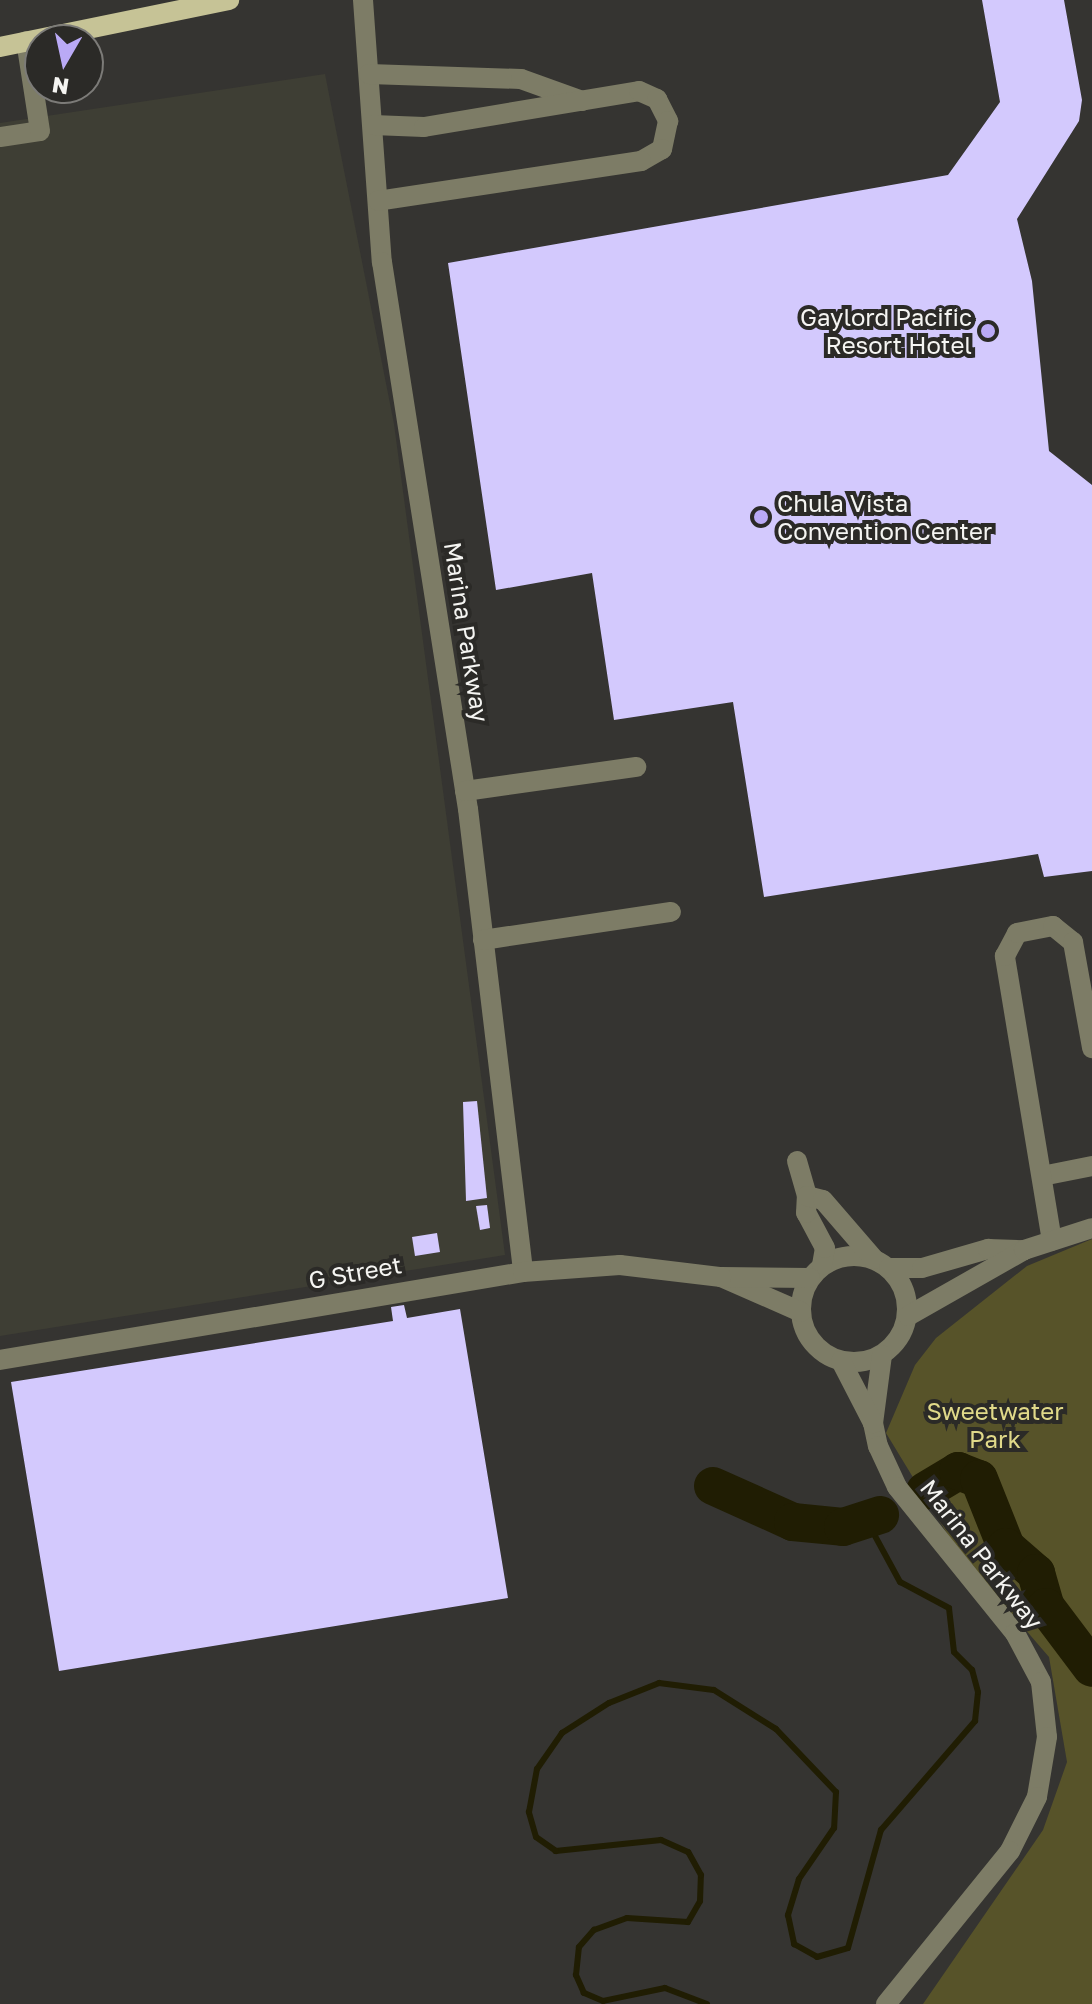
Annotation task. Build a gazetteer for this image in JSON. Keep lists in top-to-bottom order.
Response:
{
  "streets": {
    "street": ["Marina Parkway", "G Street"]
  },
  "crossings": [
    ["Marina Parkway", "G Street"]
  ],
  "parks": ["Sweetwater Park"],
  "places": ["Gaylord Pacific Resort Hotel", "Chula Vista Convention Center"],
  "north": "bottom"
}
